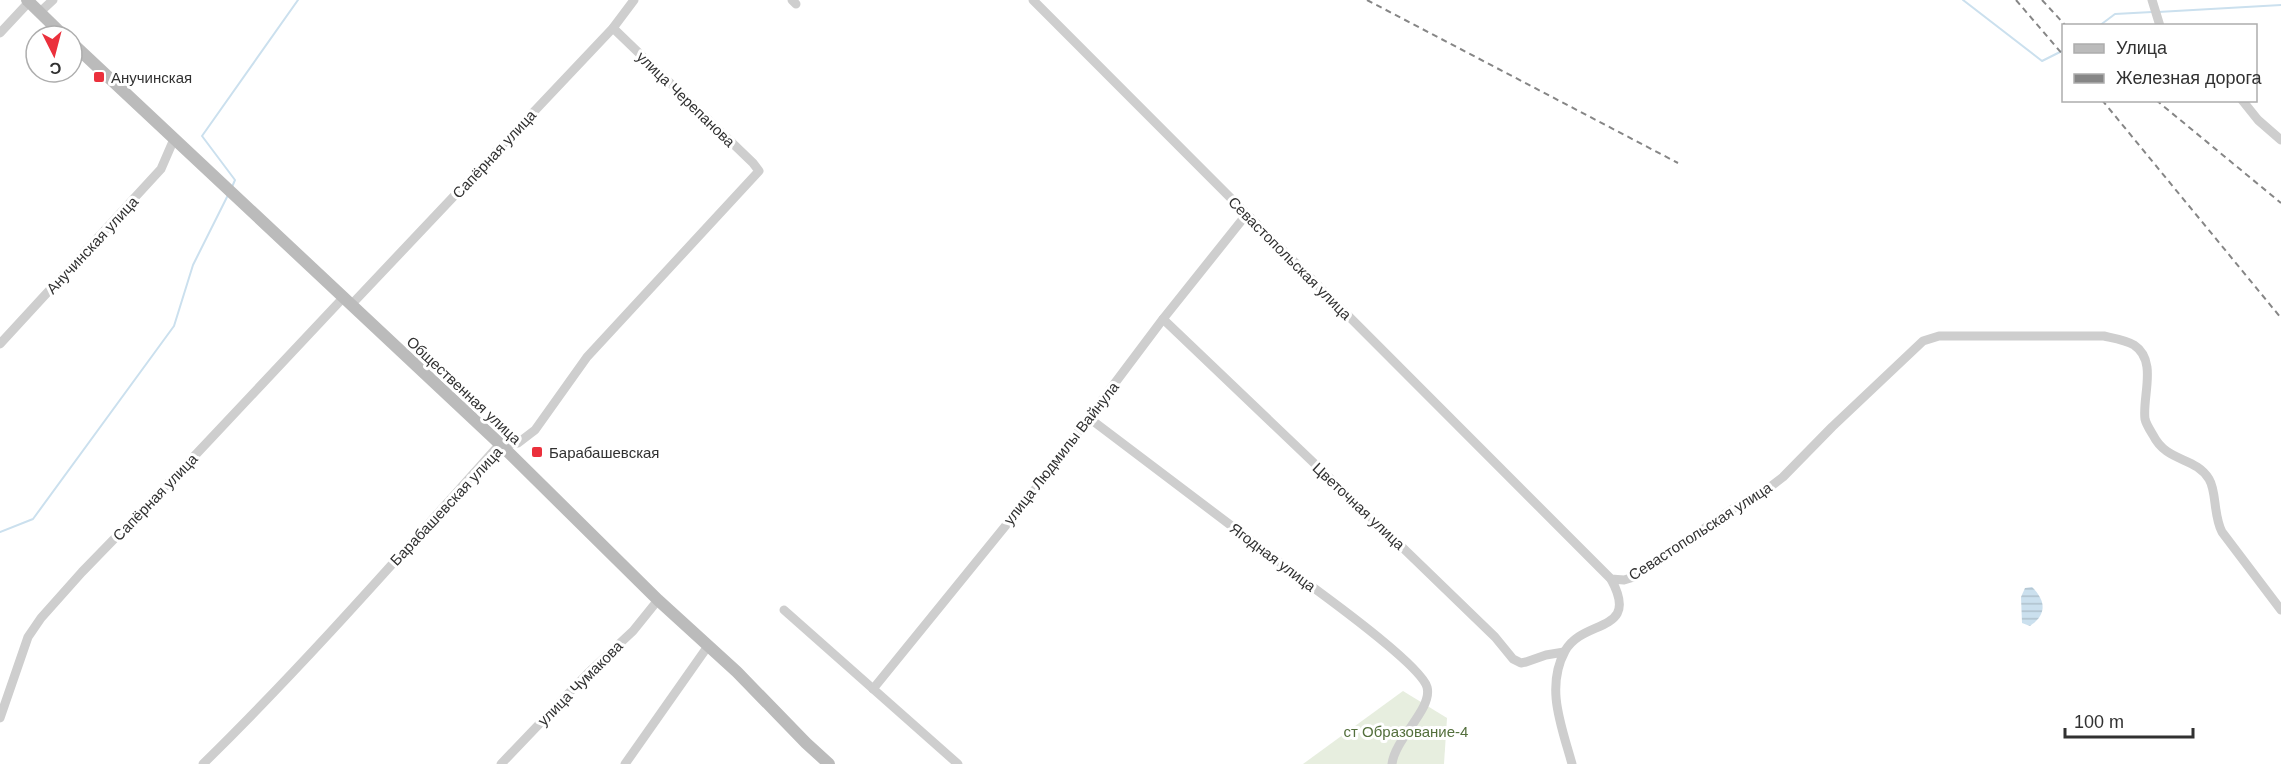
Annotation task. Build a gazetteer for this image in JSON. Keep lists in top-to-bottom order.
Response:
{
  "streets": {
    "main road": ["Общественная улица"],
    "street": [
      "улица Черепанова",
      "Сапёрная улица",
      "Анучинская улица",
      "Севастопольская улица",
      "улица Людмилы Вайнула",
      "Барабашевская улица",
      "Цветочная улица",
      "Ягодная улица",
      "улица Чумакова"
    ]
  },
  "crossings": [
    ["улица Черепанова", "Сапёрная улица"],
    ["улица Черепанова", "Барабашевская улица"],
    ["Сапёрная улица", "Общественная улица"],
    ["Анучинская улица", "Общественная улица"],
    ["Севастопольская улица", "улица Людмилы Вайнула"],
    ["Общественная улица", "Барабашевская улица"],
    ["Общественная улица", "улица Чумакова"],
    ["улица Людмилы Вайнула", "Цветочная улица"],
    ["улица Людмилы Вайнула", "Ягодная улица"]
  ],
  "parks": ["ст Образование-4"],
  "places": {
    "transit": ["Анучинская", "Барабашевская"]
  },
  "legend": ["Улица", "Железная дорога"],
  "scale_bar": "100 m",
  "north": "bottom"
}
